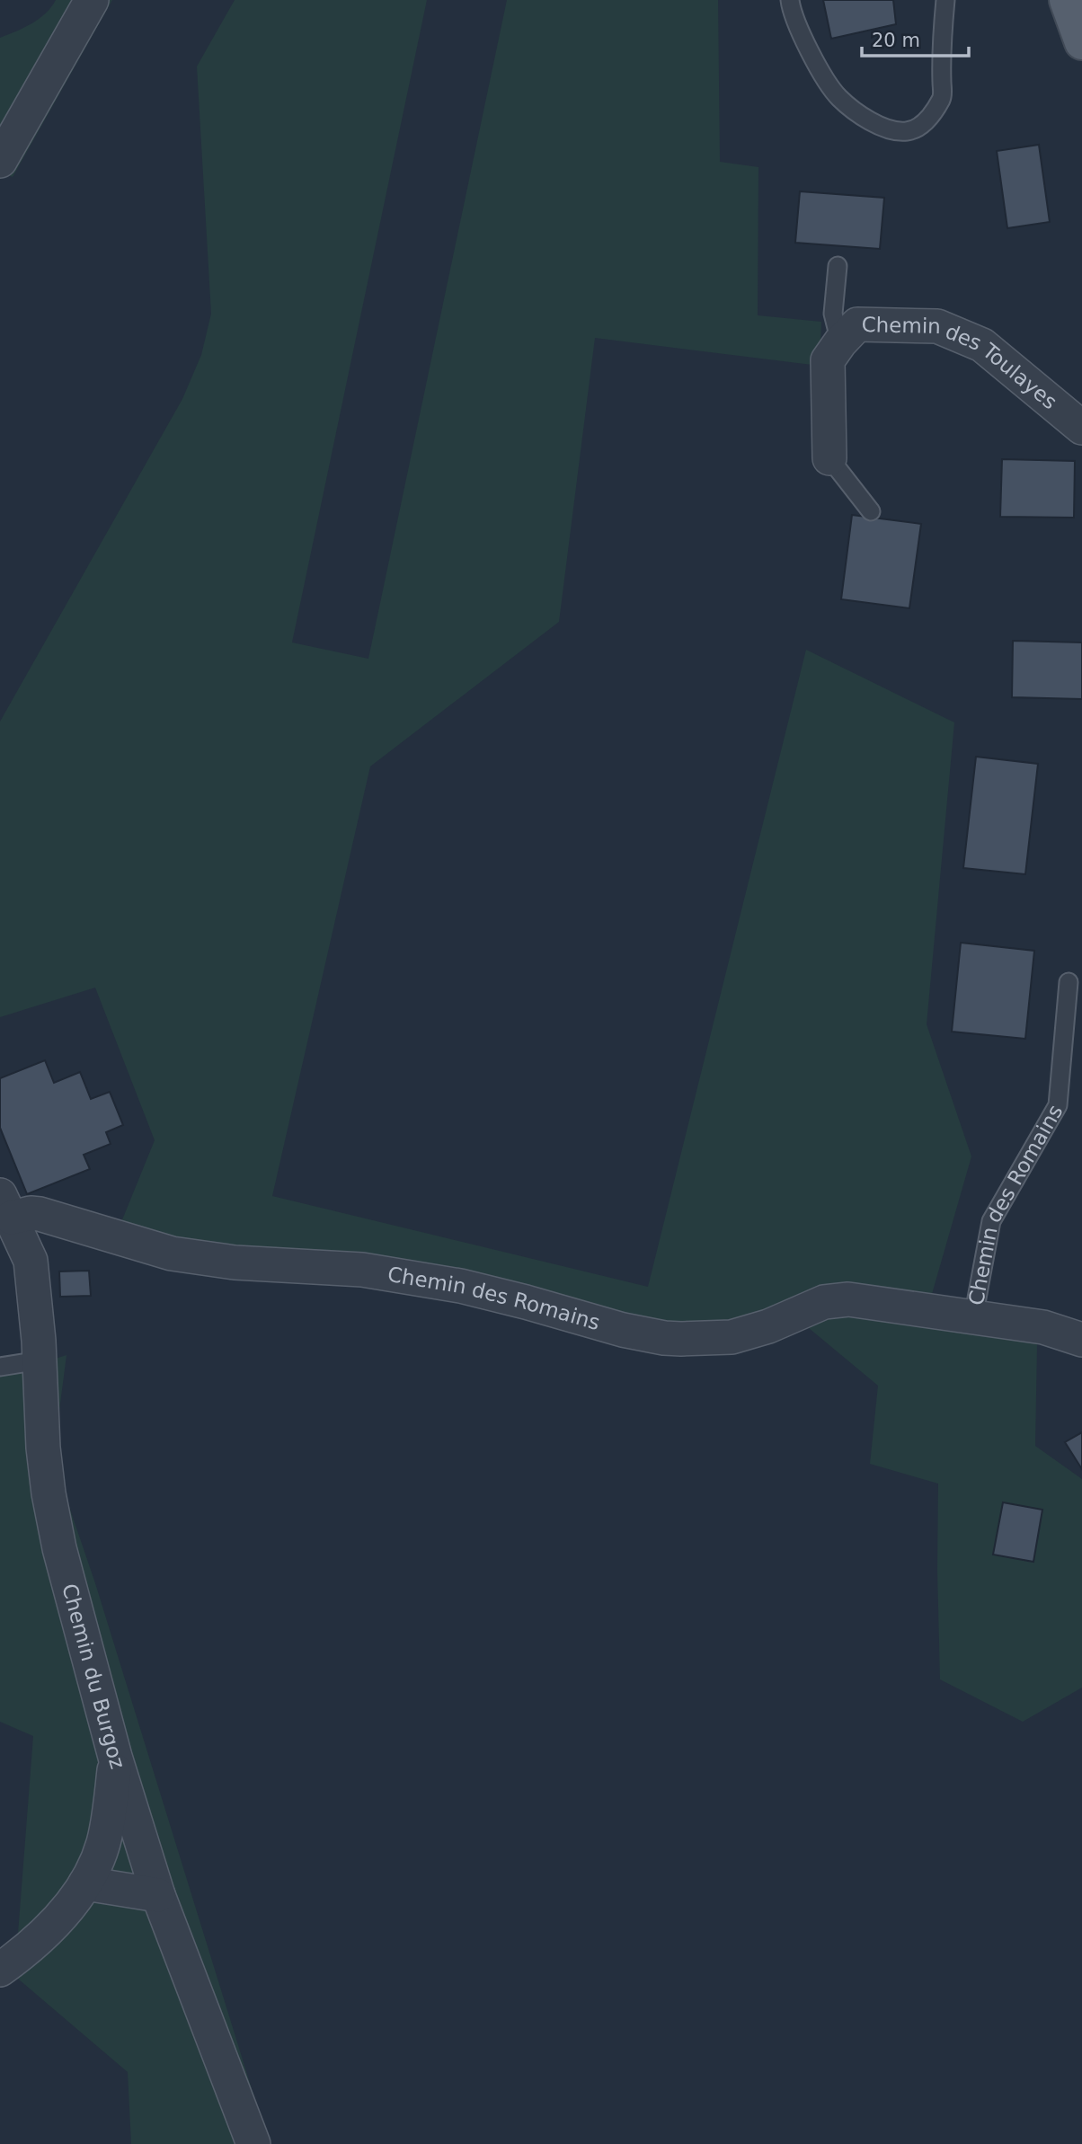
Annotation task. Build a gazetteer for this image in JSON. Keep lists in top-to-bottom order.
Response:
{
  "streets": {
    "street": ["Chemin des Toulayes", "Chemin des Romains", "Chemin du Burgoz"]
  },
  "crossings": [
    ["Chemin des Romains", "Chemin du Burgoz"]
  ],
  "scale_bar": "20 m"
}
